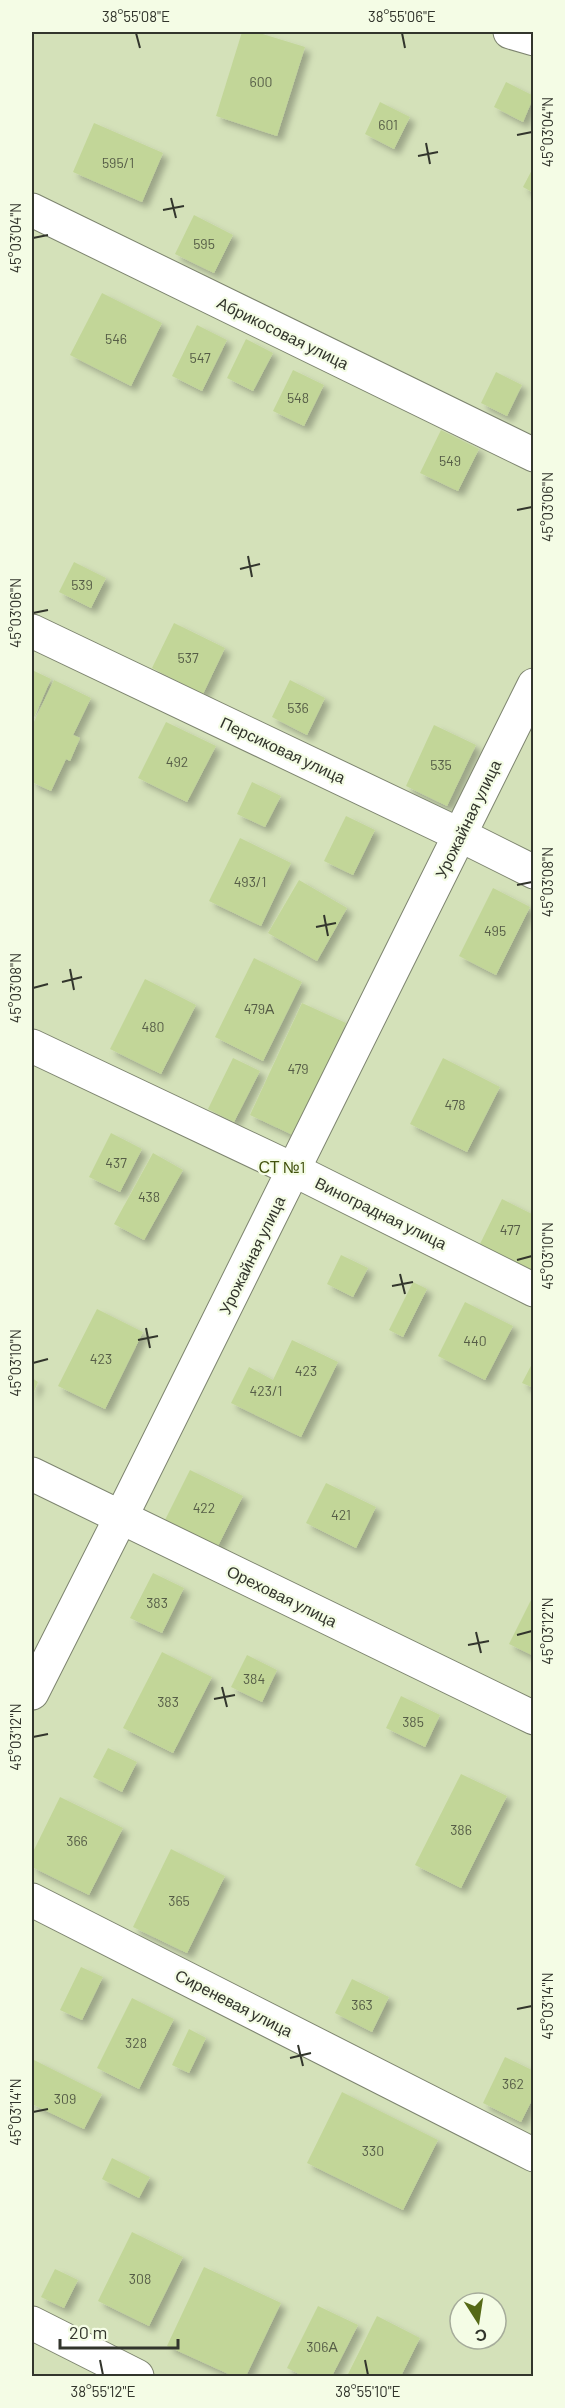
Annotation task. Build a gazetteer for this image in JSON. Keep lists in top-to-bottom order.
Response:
{
  "streets": {
    "street": [
      "Абрикосовая улица",
      "Персиковая улица",
      "Урожайная улица",
      "Виноградная улица",
      "Ореховая улица",
      "Сиреневая улица"
    ]
  },
  "crossings": [
    ["Персиковая улица", "Урожайная улица"],
    ["Урожайная улица", "Виноградная улица"],
    ["Урожайная улица", "Ореховая улица"]
  ],
  "parks": ["СТ №1"],
  "house_numbers": [
    "600",
    "601",
    "595/1",
    "595",
    "546",
    "547",
    "548",
    "549",
    "539",
    "537",
    "536",
    "492",
    "535",
    "493/1",
    "495",
    "479А",
    "480",
    "479",
    "478",
    "437",
    "438",
    "477",
    "440",
    "423",
    "423",
    "423/1",
    "422",
    "421",
    "383",
    "384",
    "383",
    "385",
    "386",
    "366",
    "365",
    "363",
    "328",
    "362",
    "309",
    "330",
    "308",
    "306А"
  ],
  "scale_bar": "20 m",
  "north": "bottom",
  "coordinates": [
    "38°55'08\"E",
    "38°55'06\"E",
    "45°03'04\"N",
    "45°03'06\"N",
    "45°03'08\"N",
    "45°03'10\"N",
    "45°03'12\"N",
    "45°03'14\"N",
    "38°55'12\"E",
    "38°55'10\"E"
  ]
}
